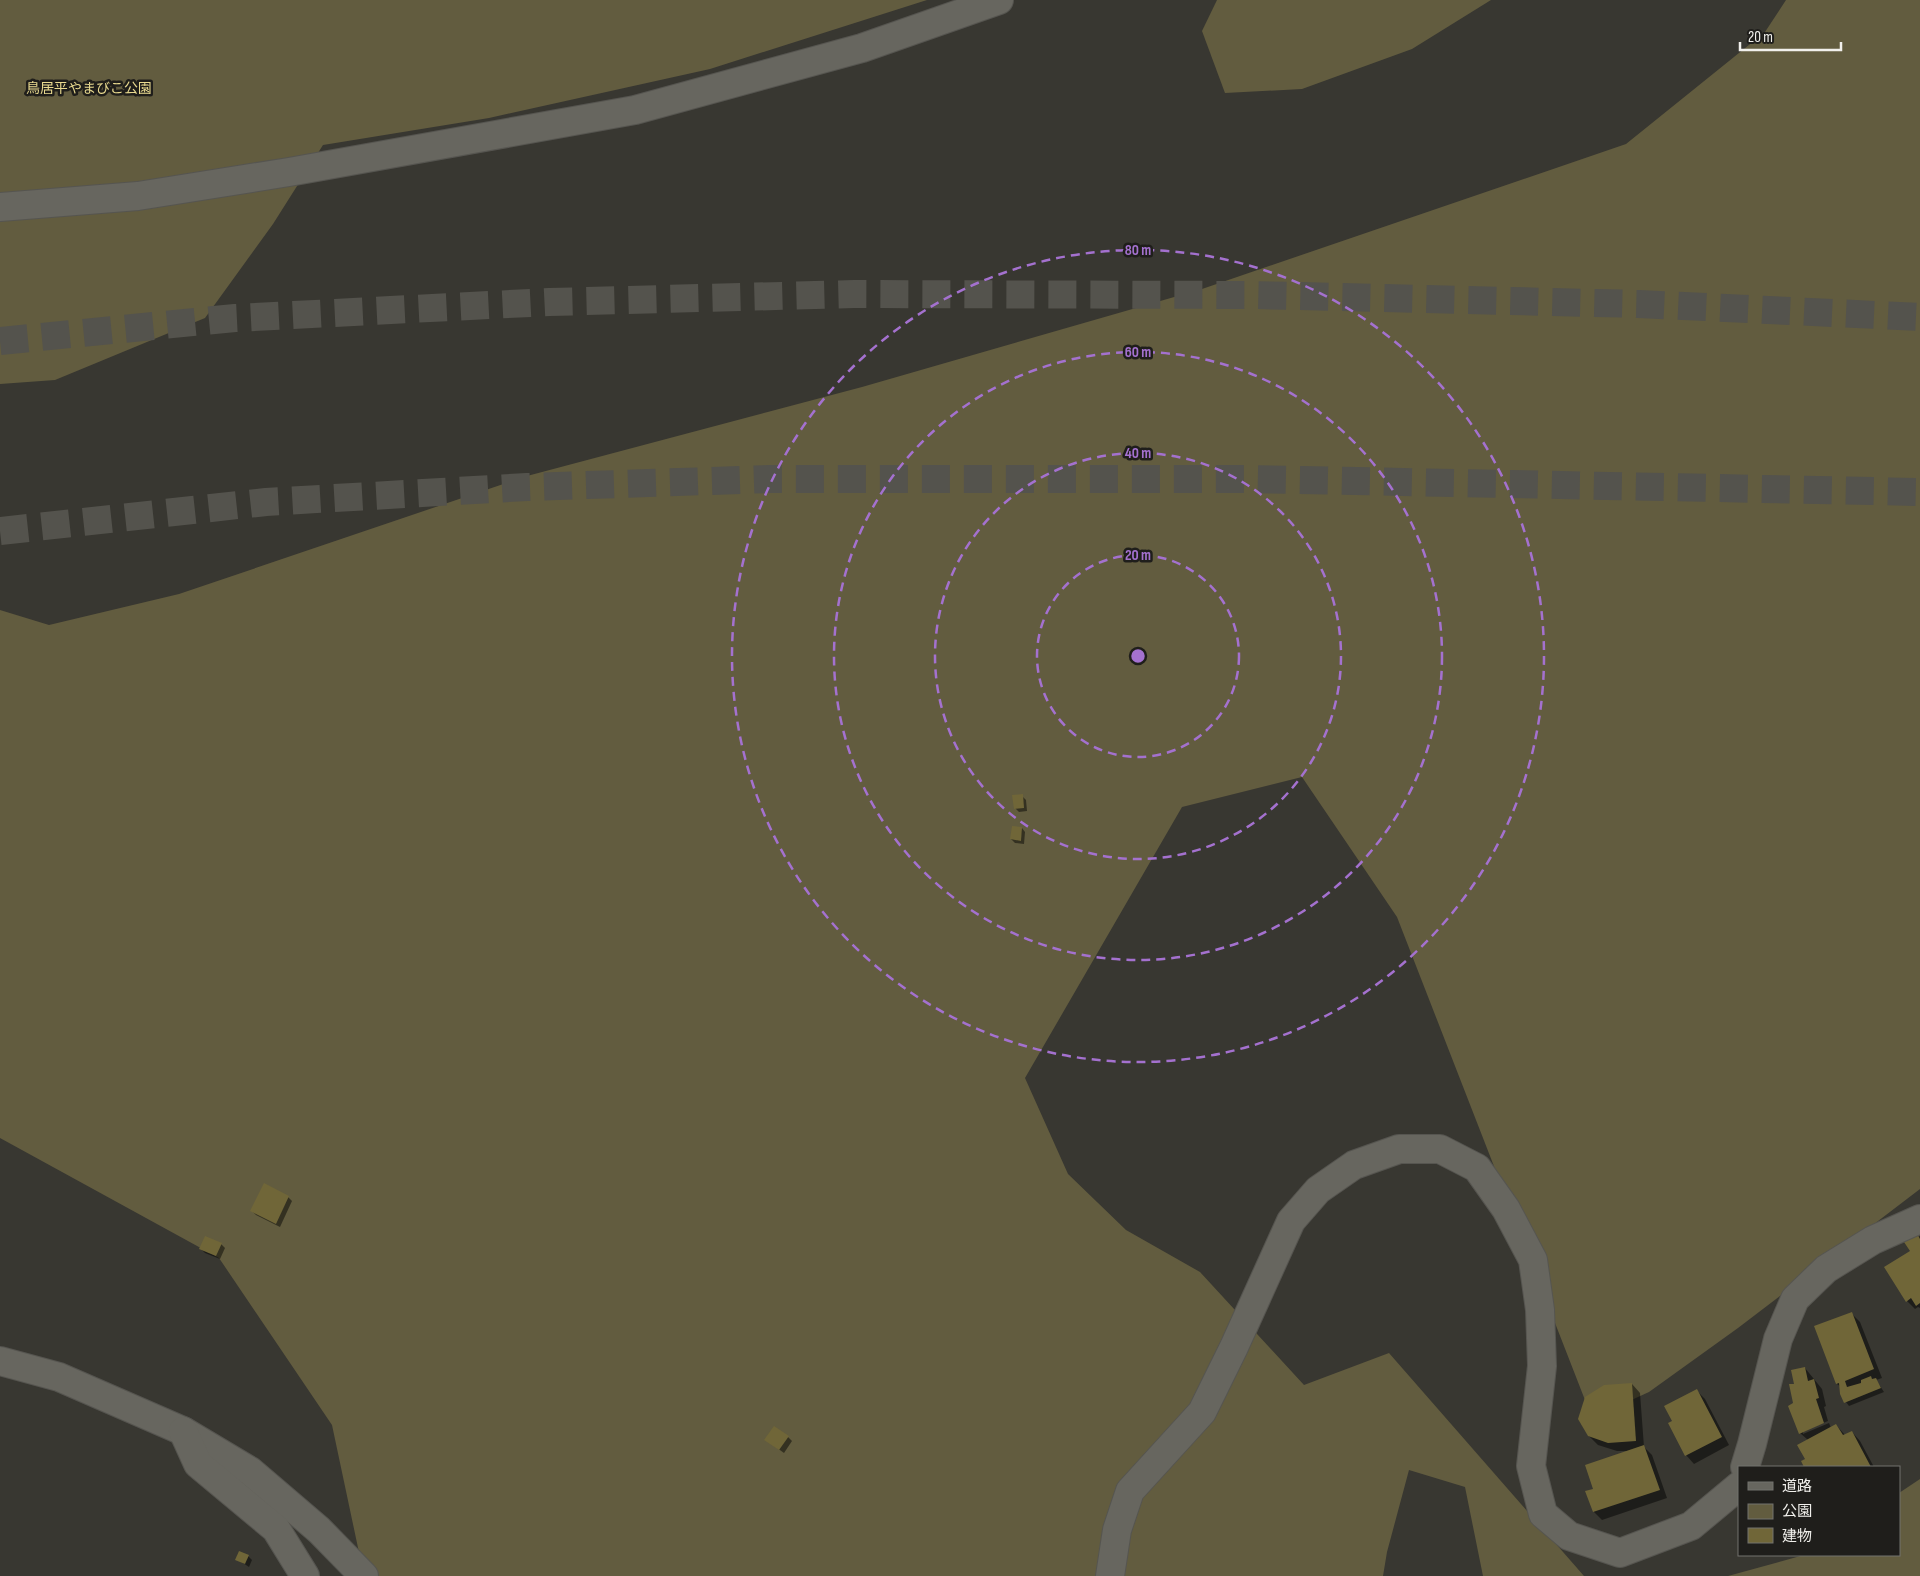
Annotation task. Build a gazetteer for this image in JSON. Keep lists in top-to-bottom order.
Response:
{
  "parks": ["鳥居平やまびこ公園"],
  "legend": ["道路", "公園", "建物"],
  "scale_bar": "20 m",
  "rings": [
    "80 m",
    "60 m",
    "40 m",
    "20 m"
  ]
}
